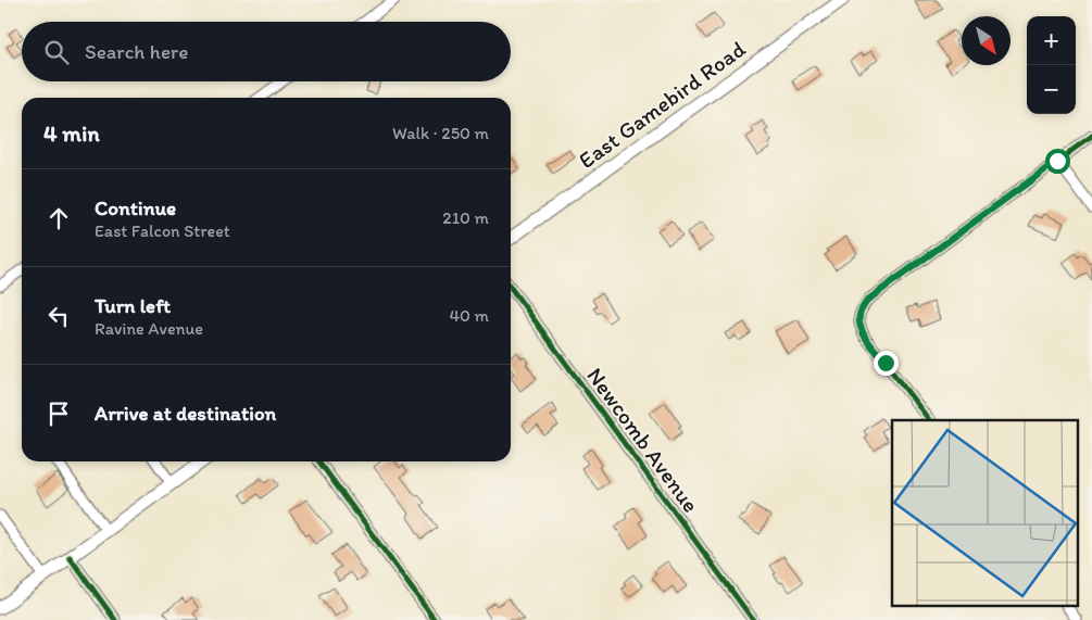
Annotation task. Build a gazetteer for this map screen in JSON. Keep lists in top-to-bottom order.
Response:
{
  "streets": {
    "main road": ["East Gamebird Road"],
    "street": ["Newcomb Avenue"]
  },
  "north": "bottom right",
  "page": {
    "map_buttons": ["+", "−"],
    "search": "Search here",
    "heading": ["4 min", "Walk · 250 m"],
    "list": [
      ["Continue", "East Falcon Street", "210 m"],
      ["Turn left", "Ravine Avenue", "40 m"],
      "Arrive at destination"
    ]
  }
}
